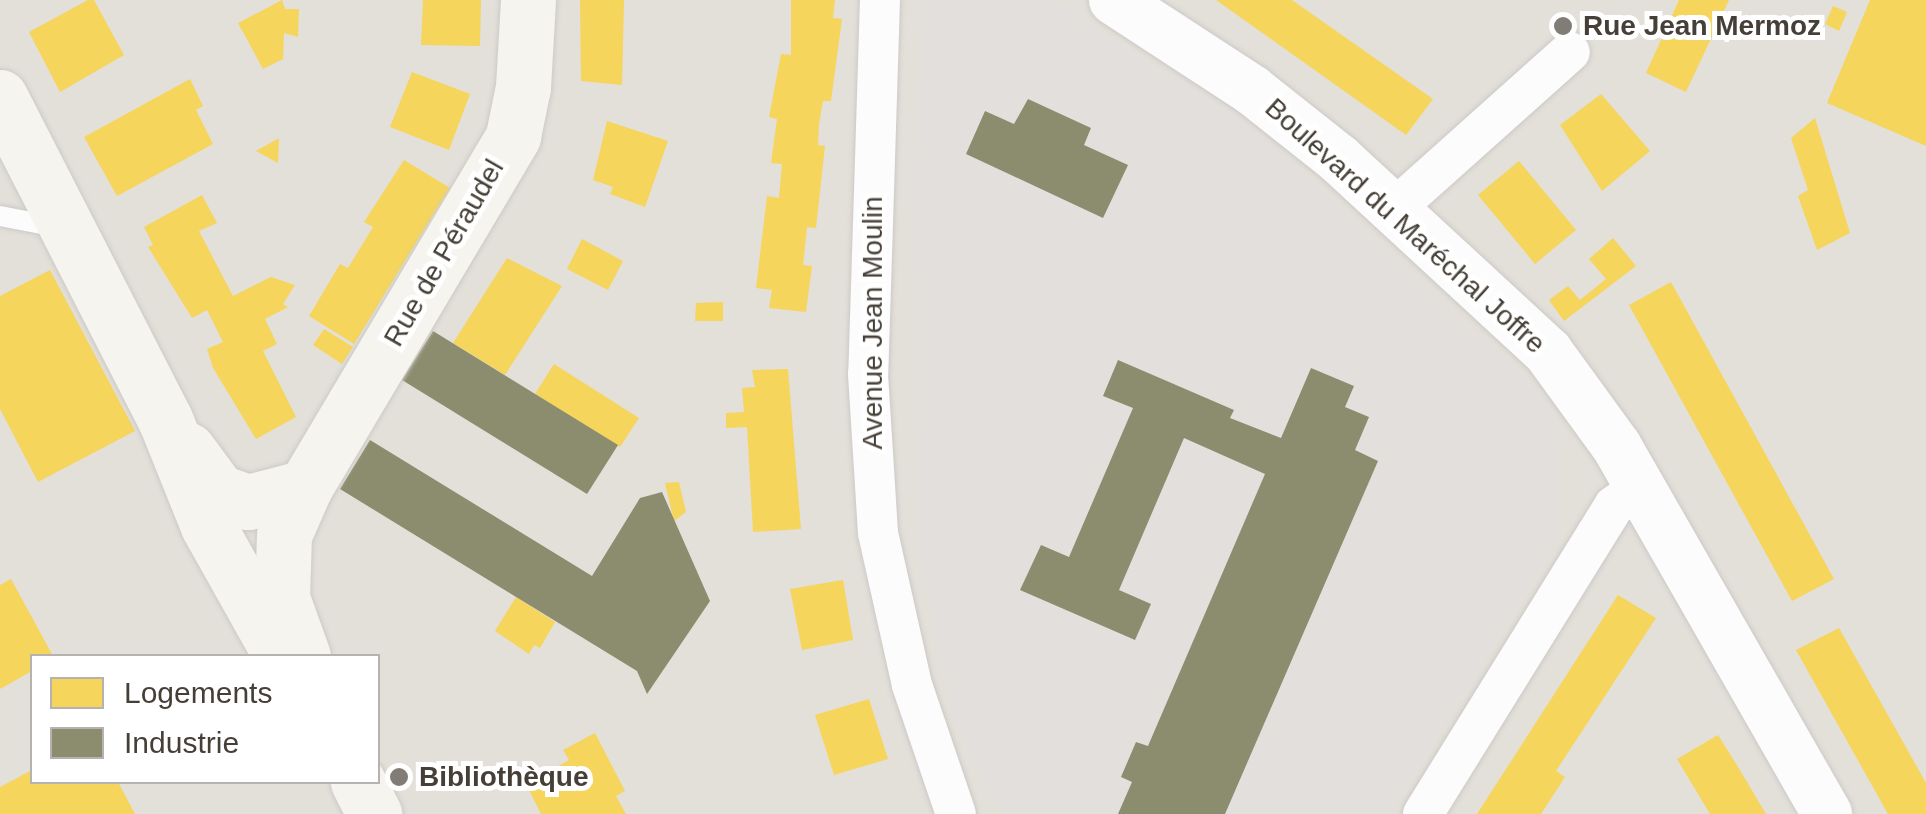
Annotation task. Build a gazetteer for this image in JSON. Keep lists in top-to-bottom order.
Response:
{
  "streets": {
    "main road": ["Rue de Péraudel"],
    "street": ["Boulevard du Maréchal Joffre", "Avenue Jean Moulin"]
  },
  "places": ["Rue Jean Mermoz", "Bibliothèque"],
  "legend": ["Logements", "Industrie"]
}
